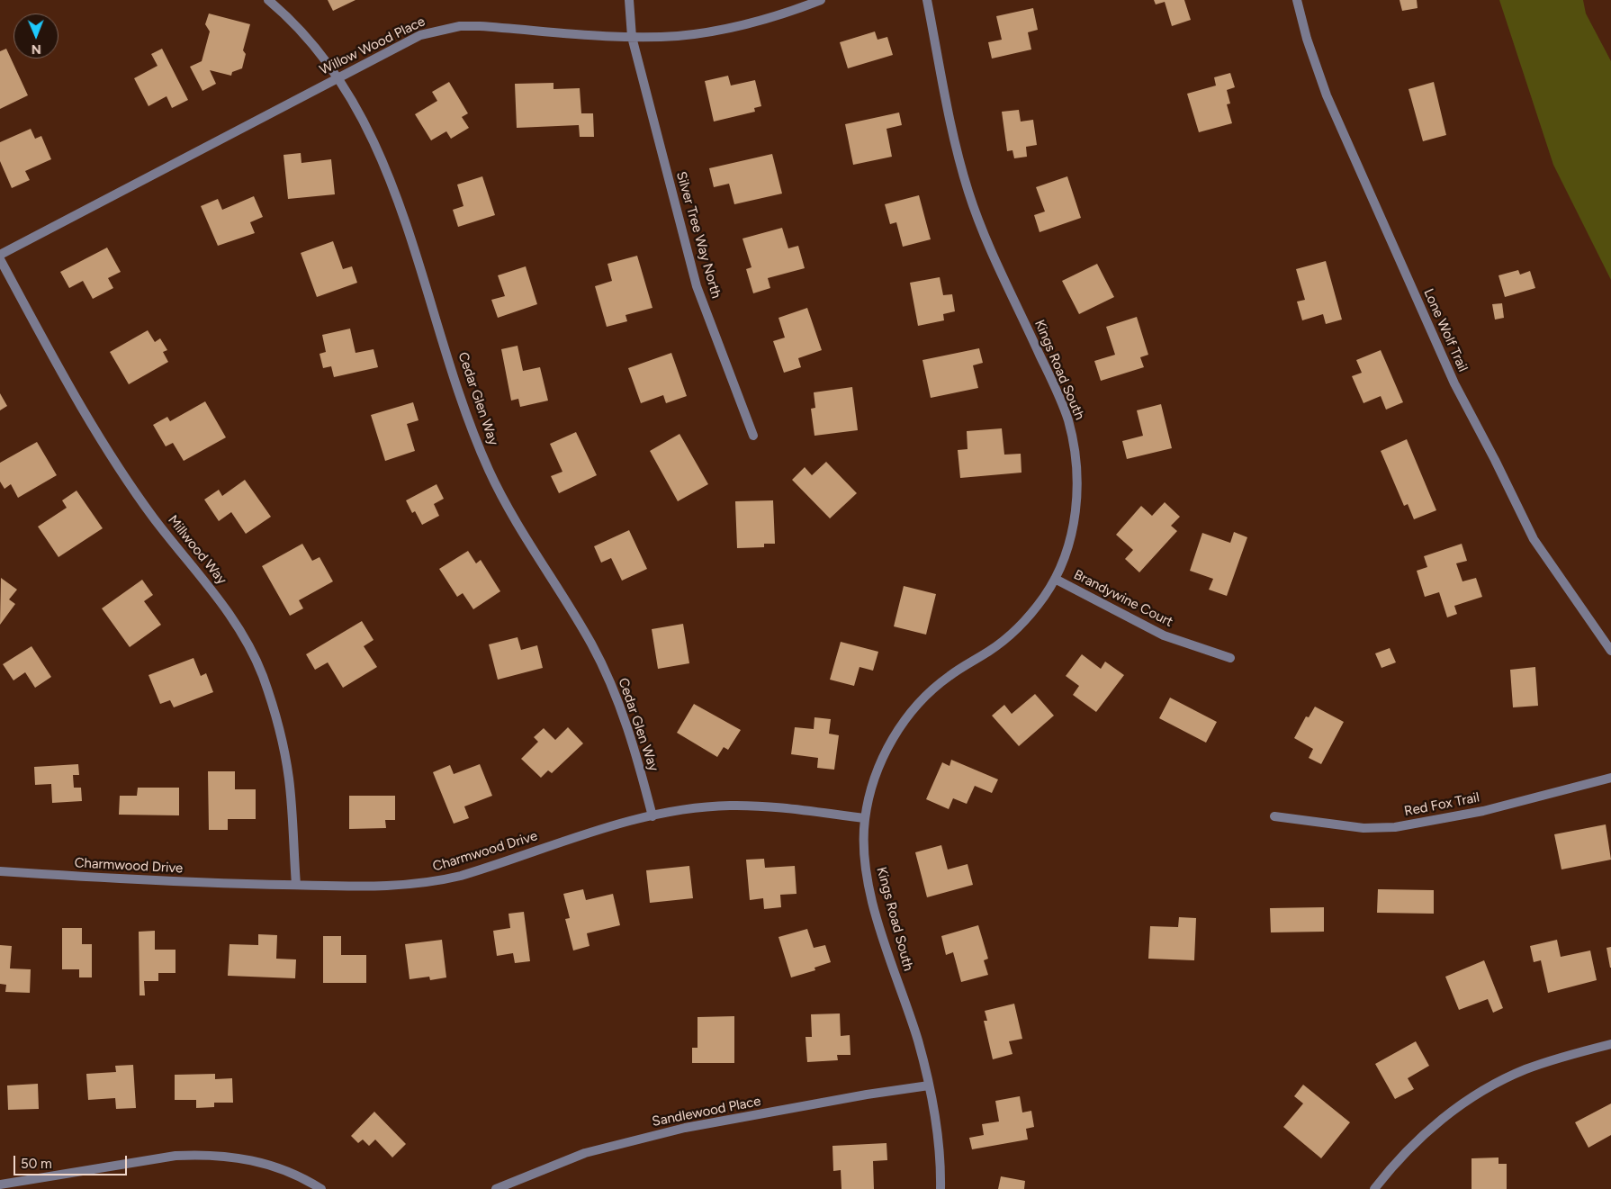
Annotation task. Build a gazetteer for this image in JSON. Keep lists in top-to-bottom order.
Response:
{
  "streets": {
    "street": [
      "Willow Wood Place",
      "Silver Tree Way North",
      "Lone Wolf Trail",
      "Kings Road South",
      "Cedar Glen Way",
      "Millwood Way",
      "Brandywine Court",
      "Red Fox Trail",
      "Charmwood Drive",
      "Sandlewood Place"
    ]
  },
  "crossings": [
    ["Willow Wood Place", "Silver Tree Way North"],
    ["Willow Wood Place", "Cedar Glen Way"],
    ["Kings Road South", "Brandywine Court"],
    ["Kings Road South", "Charmwood Drive"],
    ["Kings Road South", "Sandlewood Place"],
    ["Cedar Glen Way", "Charmwood Drive"],
    ["Millwood Way", "Charmwood Drive"]
  ],
  "scale_bar": "50 m",
  "north": "bottom"
}
